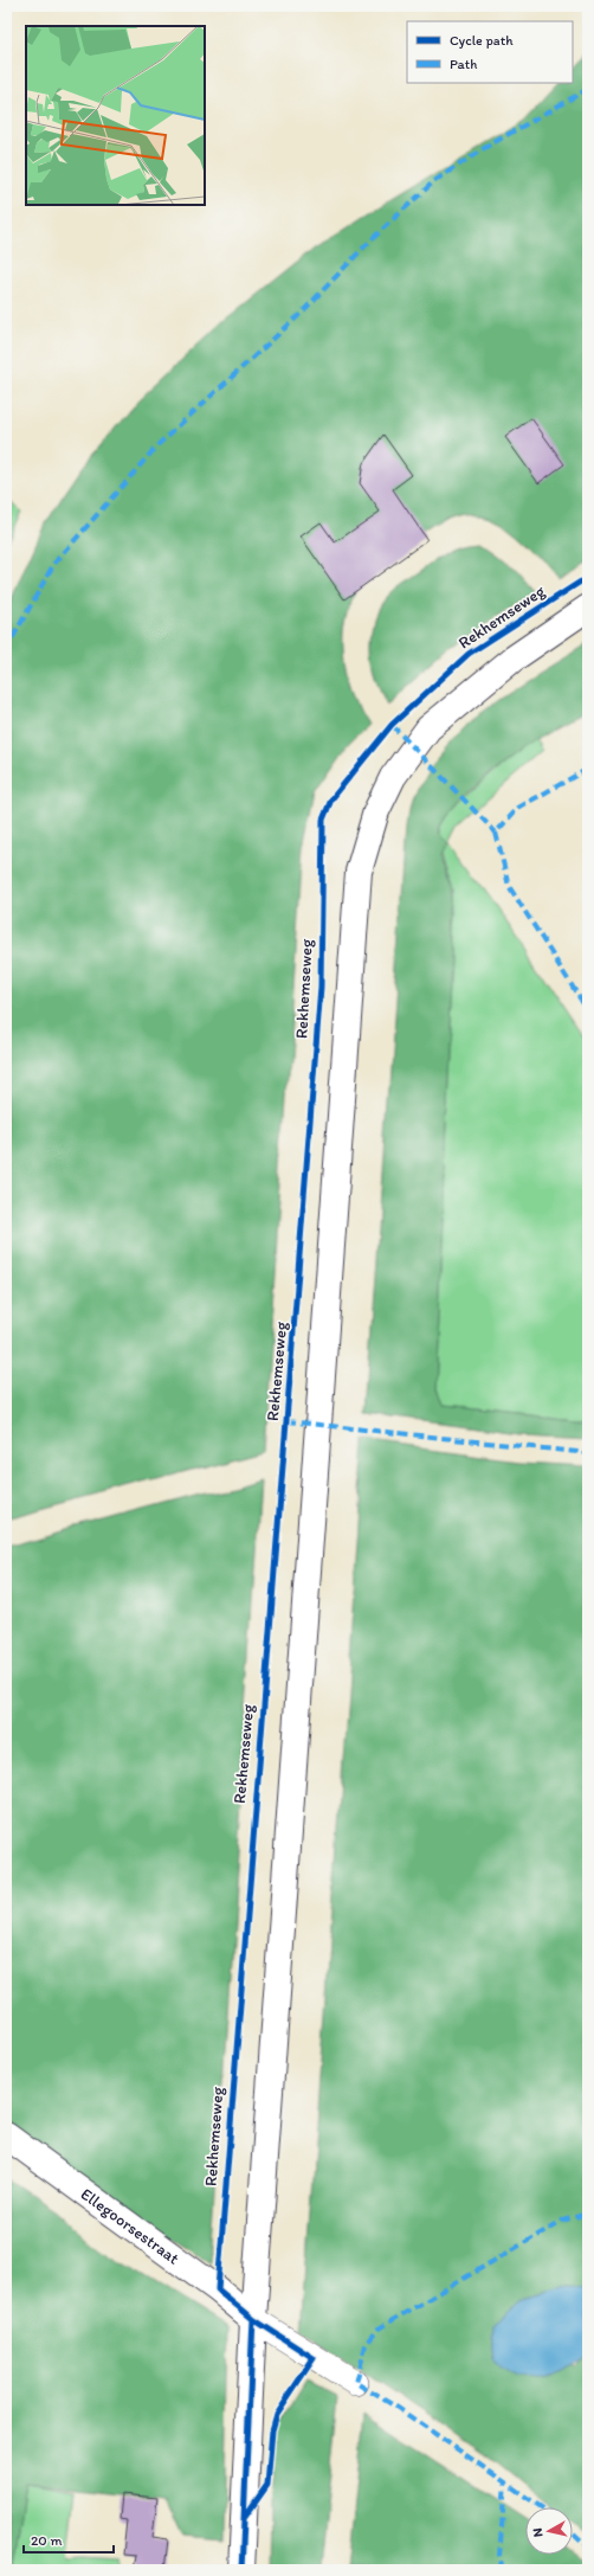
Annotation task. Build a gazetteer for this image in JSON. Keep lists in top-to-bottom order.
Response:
{
  "streets": {
    "street": ["Ellegoorsestraat"],
    "cycle path": ["Rekhemseweg"]
  },
  "legend": ["Cycle path", "Path"],
  "scale_bar": "20 m",
  "north": "left"
}
